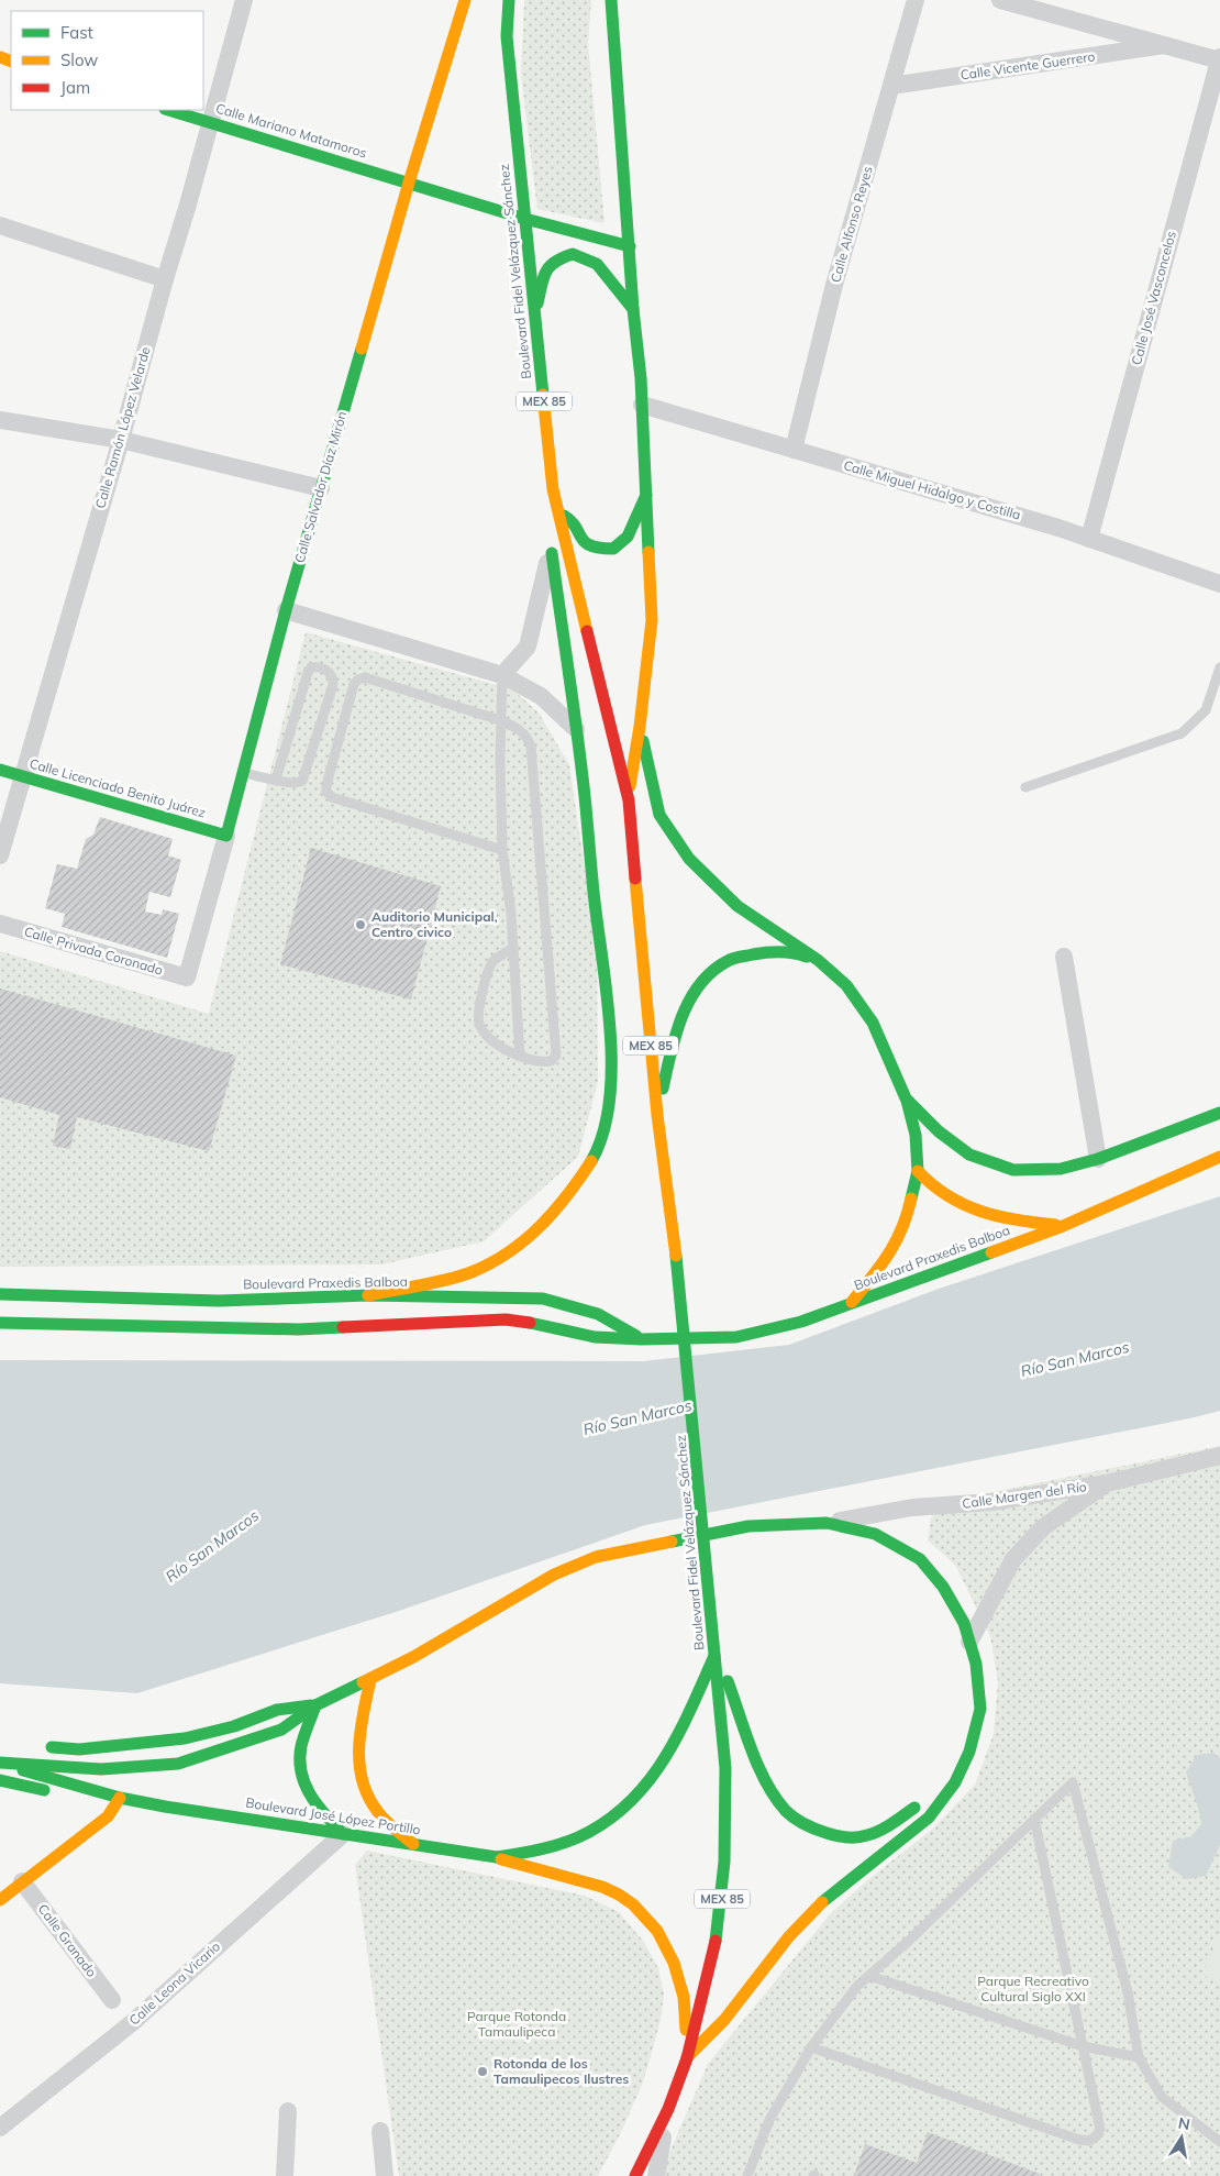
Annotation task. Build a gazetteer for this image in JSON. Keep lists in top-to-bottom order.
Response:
{
  "streets": {
    "main road": [
      "Calle Mariano Matamoros",
      "Boulevard Fidel Velázquez Sánchez",
      "MEX 85",
      "Calle Salvador Díaz Mirón",
      "Calle Licenciado Benito Juárez",
      "Boulevard Praxedis Balboa",
      "Boulevard José López Portillo"
    ],
    "street": [
      "Calle Vicente Guerrero",
      "Calle Alfonso Reyes",
      "Calle José Vasconcelos",
      "Calle Ramón López Velarde",
      "Calle Miguel Hidalgo y Costilla",
      "Calle Privada Coronado",
      "Calle Margen del Río",
      "Calle Granado",
      "Calle Leona Vicario"
    ]
  },
  "crossings": [
    ["Calle Vicente Guerrero", "Calle Alfonso Reyes"],
    ["Calle Vicente Guerrero", "Calle José Vasconcelos"],
    ["Calle Mariano Matamoros", "Boulevard Fidel Velázquez Sánchez"],
    ["Calle Mariano Matamoros", "Calle Ramón López Velarde"],
    ["Calle Mariano Matamoros", "Calle Salvador Díaz Mirón"],
    ["Calle Alfonso Reyes", "Calle Miguel Hidalgo y Costilla"],
    ["Boulevard Fidel Velázquez Sánchez", "Calle Miguel Hidalgo y Costilla"],
    ["Calle José Vasconcelos", "Calle Miguel Hidalgo y Costilla"],
    ["Calle Ramón López Velarde", "Calle Licenciado Benito Juárez"],
    ["Calle Salvador Díaz Mirón", "Calle Licenciado Benito Juárez"],
    ["Calle Salvador Díaz Mirón", "Calle Privada Coronado"],
    ["Boulevard José López Portillo", "Calle Leona Vicario"]
  ],
  "water": ["Río San Marcos"],
  "parks": ["Parque Recreativo Cultural Siglo XXI", "Parque Rotonda Tamaulipeca"],
  "places": ["Auditorio Municipal, Centro civico", "Rotonda de los Tamaulipecos Ilustres"],
  "legend": ["Fast", "Slow", "Jam"],
  "north": "top"
}
